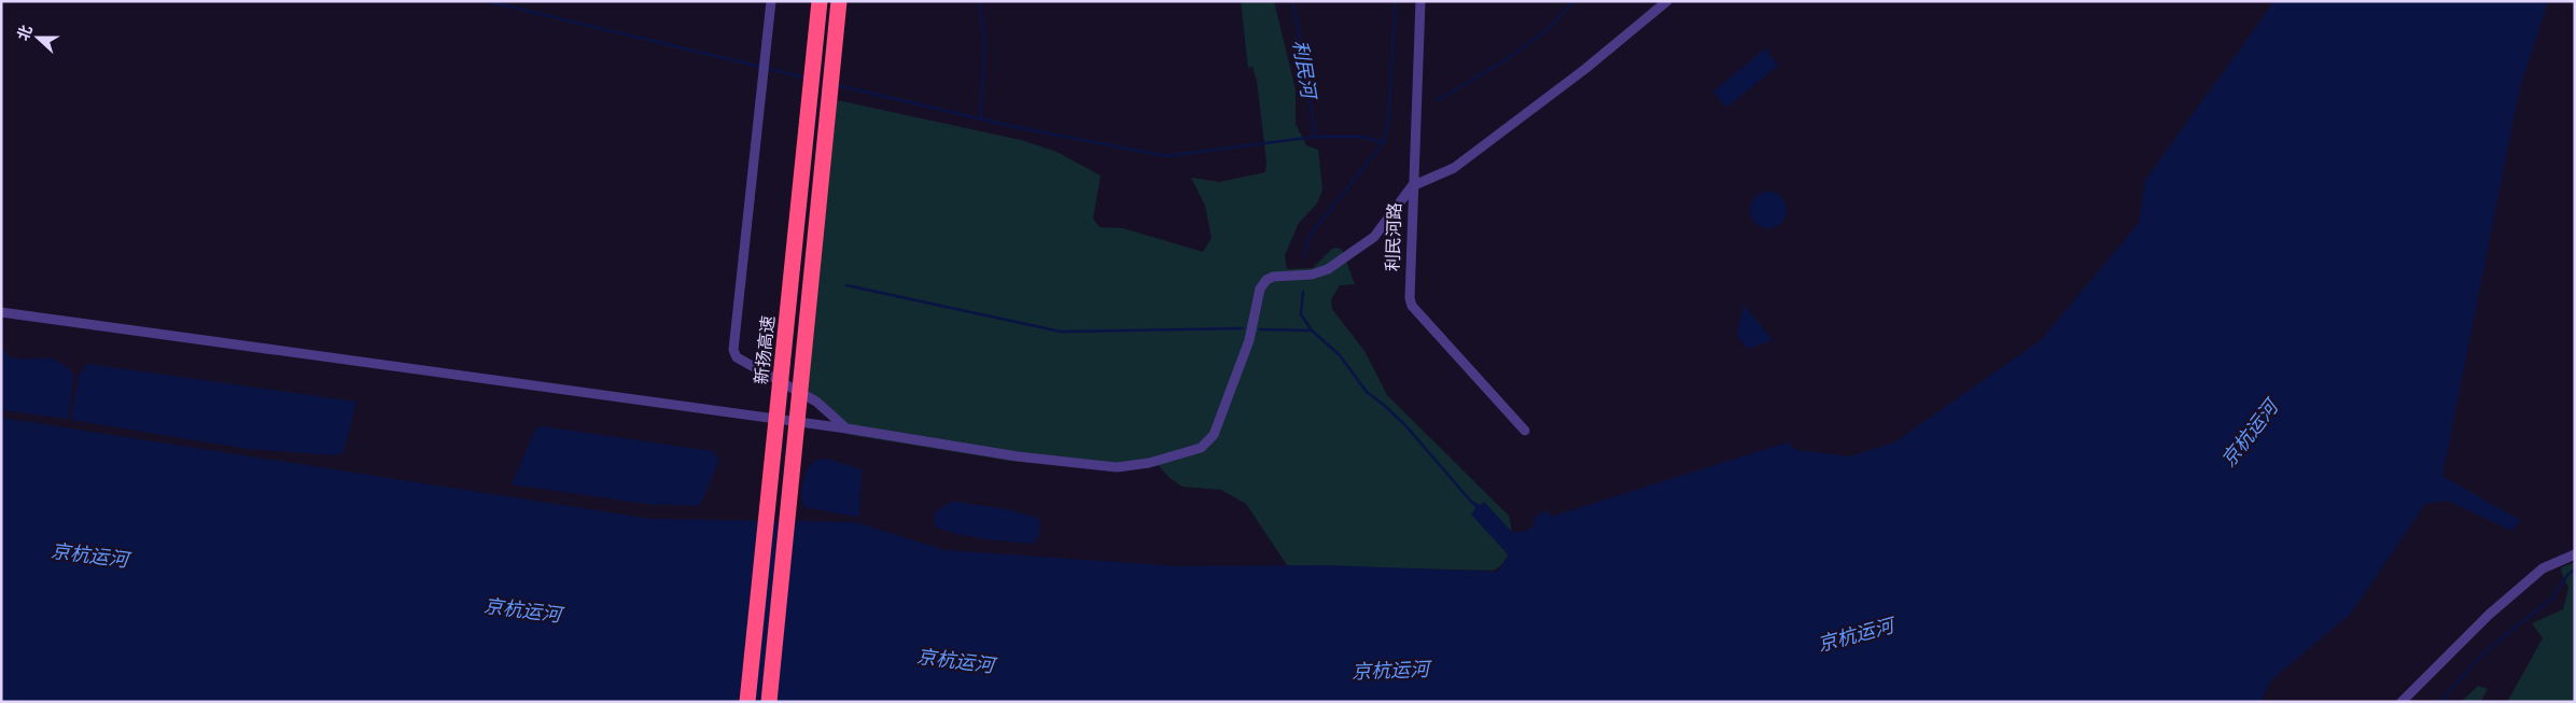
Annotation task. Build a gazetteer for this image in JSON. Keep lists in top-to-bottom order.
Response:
{
  "streets": {
    "highway": ["新扬高速"],
    "street": ["利民河路"]
  },
  "water": ["利民河", "京杭运河"],
  "north": "left"
}
